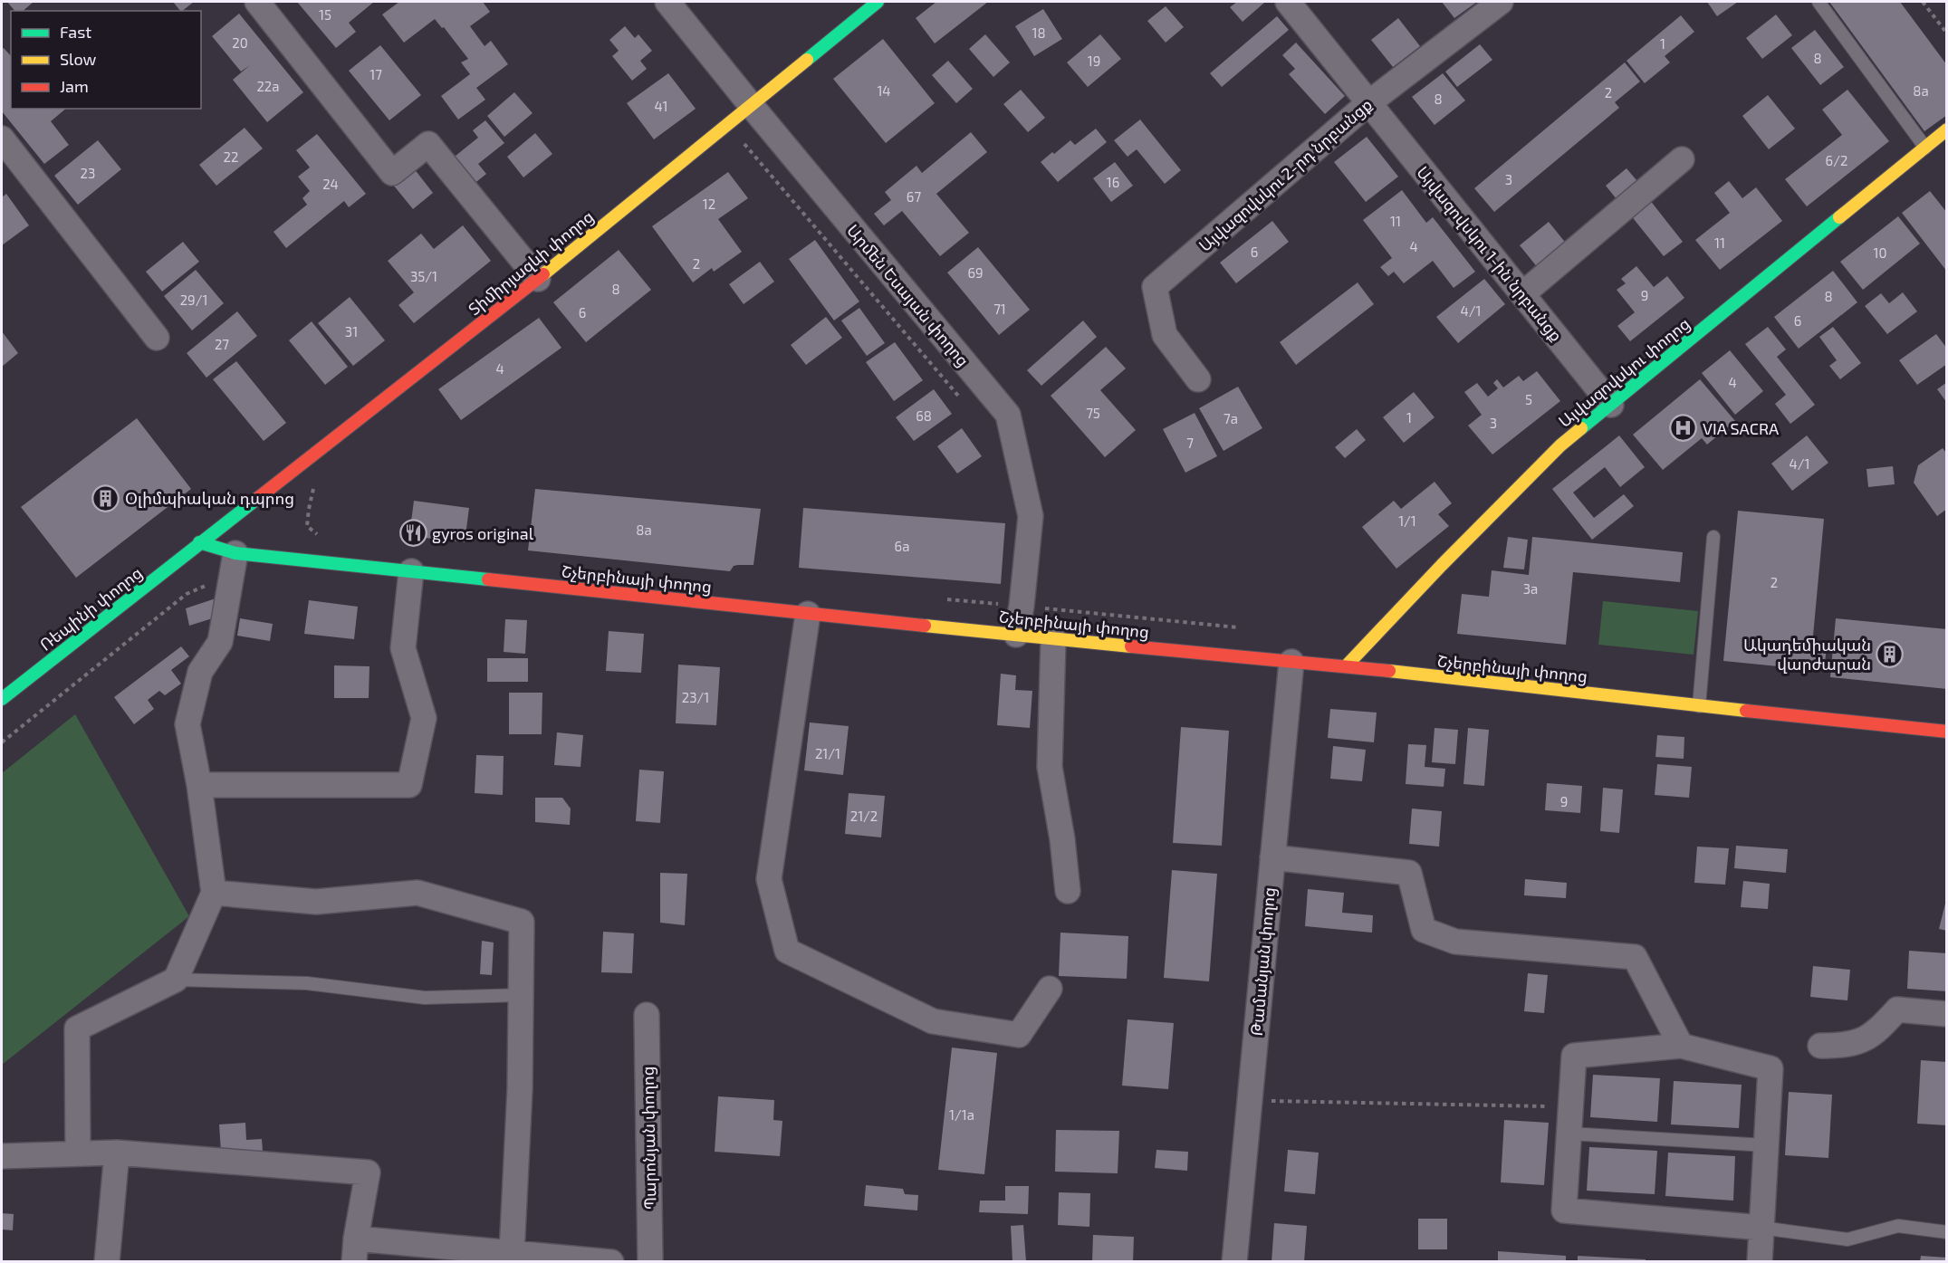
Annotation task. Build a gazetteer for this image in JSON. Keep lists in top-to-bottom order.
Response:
{
  "streets": {
    "street": [
      "Այվազովսկու 2-րդ նրբանցք",
      "Այվազովսկու 1-ին նրբանցք",
      "Տիմիրյազևի փողոց",
      "Արմեն Եսայան փողոց",
      "Այվազովսկու փողոց",
      "Շչերբինայի փողոց",
      "Ռեպինի փողոց",
      "Թամանյան փողոց",
      "Պարոնյան փողոց"
    ]
  },
  "crossings": [
    ["Այվազովսկու 2-րդ նրբանցք", "Այվազովսկու 1-ին նրբանցք"],
    ["Այվազովսկու 1-ին նրբանցք", "Այվազովսկու փողոց"],
    ["Տիմիրյազևի փողոց", "Արմեն Եսայան փողոց"],
    ["Տիմիրյազևի փողոց", "Շչերբինայի փողոց"],
    ["Տիմիրյազևի փողոց", "Ռեպինի փողոց"],
    ["Արմեն Եսայան փողոց", "Շչերբինայի փողոց"],
    ["Այվազովսկու փողոց", "Շչերբինայի փողոց"],
    ["Շչերբինայի փողոց", "Ռեպինի փողոց"],
    ["Շչերբինայի փողոց", "Թամանյան փողոց"]
  ],
  "places": {
    "hospital": ["VIA SACRA"],
    "building": ["Օլիմպիական դպրոց", "Ակադեմիական վարժարան"],
    "restaurant": ["gyros original"]
  },
  "house_numbers": [
    "15",
    "18",
    "20",
    "1",
    "8",
    "19",
    "17",
    "22a",
    "14",
    "8а",
    "2",
    "8",
    "41",
    "22",
    "6/2",
    "23",
    "3",
    "16",
    "24",
    "67",
    "12",
    "11",
    "11",
    "4",
    "6",
    "10",
    "2",
    "69",
    "35/1",
    "8",
    "9",
    "8",
    "29/1",
    "71",
    "4/1",
    "6",
    "6",
    "31",
    "27",
    "4",
    "4",
    "5",
    "75",
    "68",
    "1",
    "7a",
    "3",
    "7",
    "4/1",
    "1/1",
    "8a",
    "6a",
    "2",
    "3a",
    "23/1",
    "21/1",
    "9",
    "21/2",
    "1/1a"
  ],
  "legend": ["Fast", "Slow", "Jam"]
}
